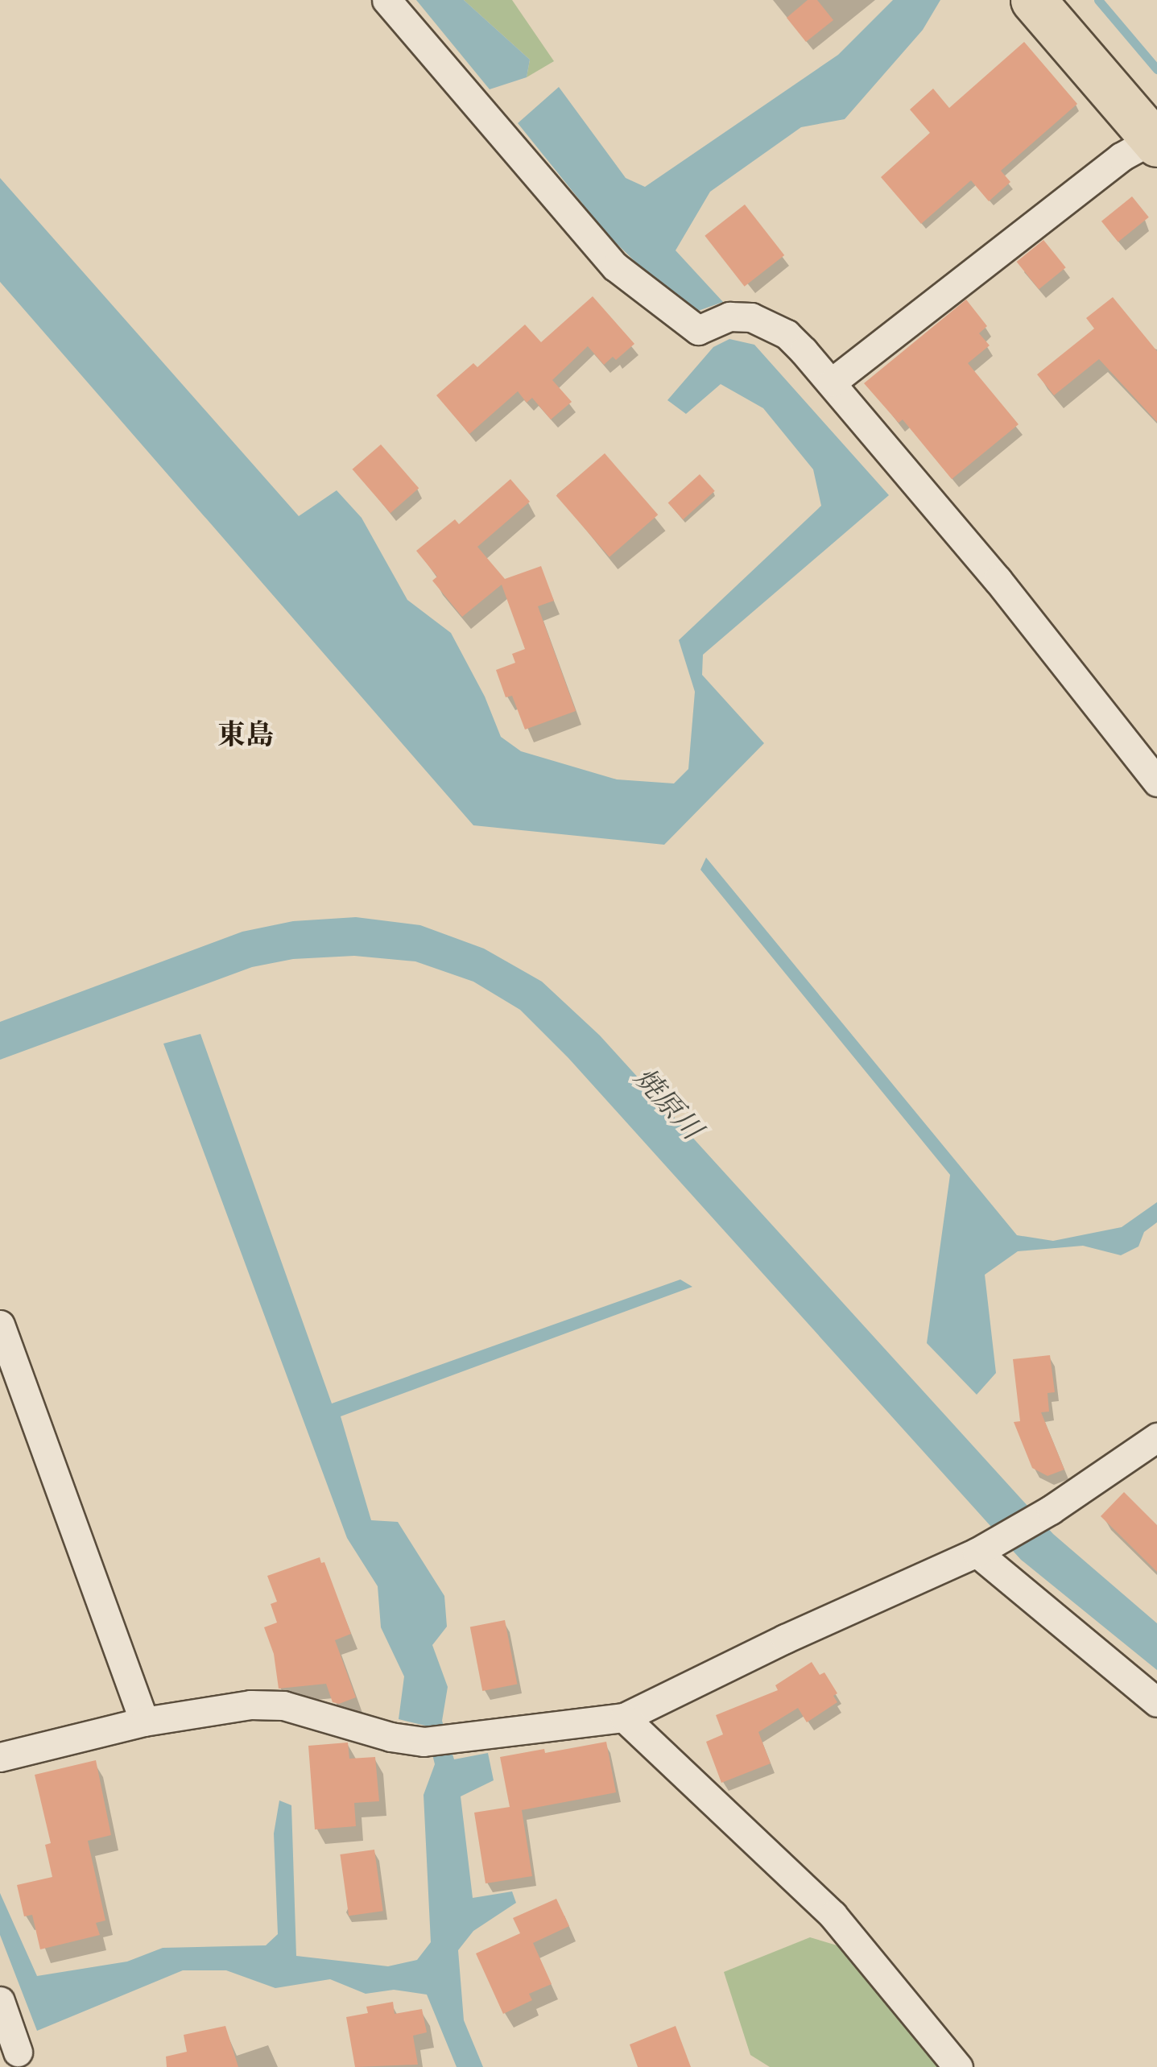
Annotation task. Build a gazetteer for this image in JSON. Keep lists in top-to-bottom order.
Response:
{
  "districts": ["東島"],
  "water": ["焼原川"]
}
